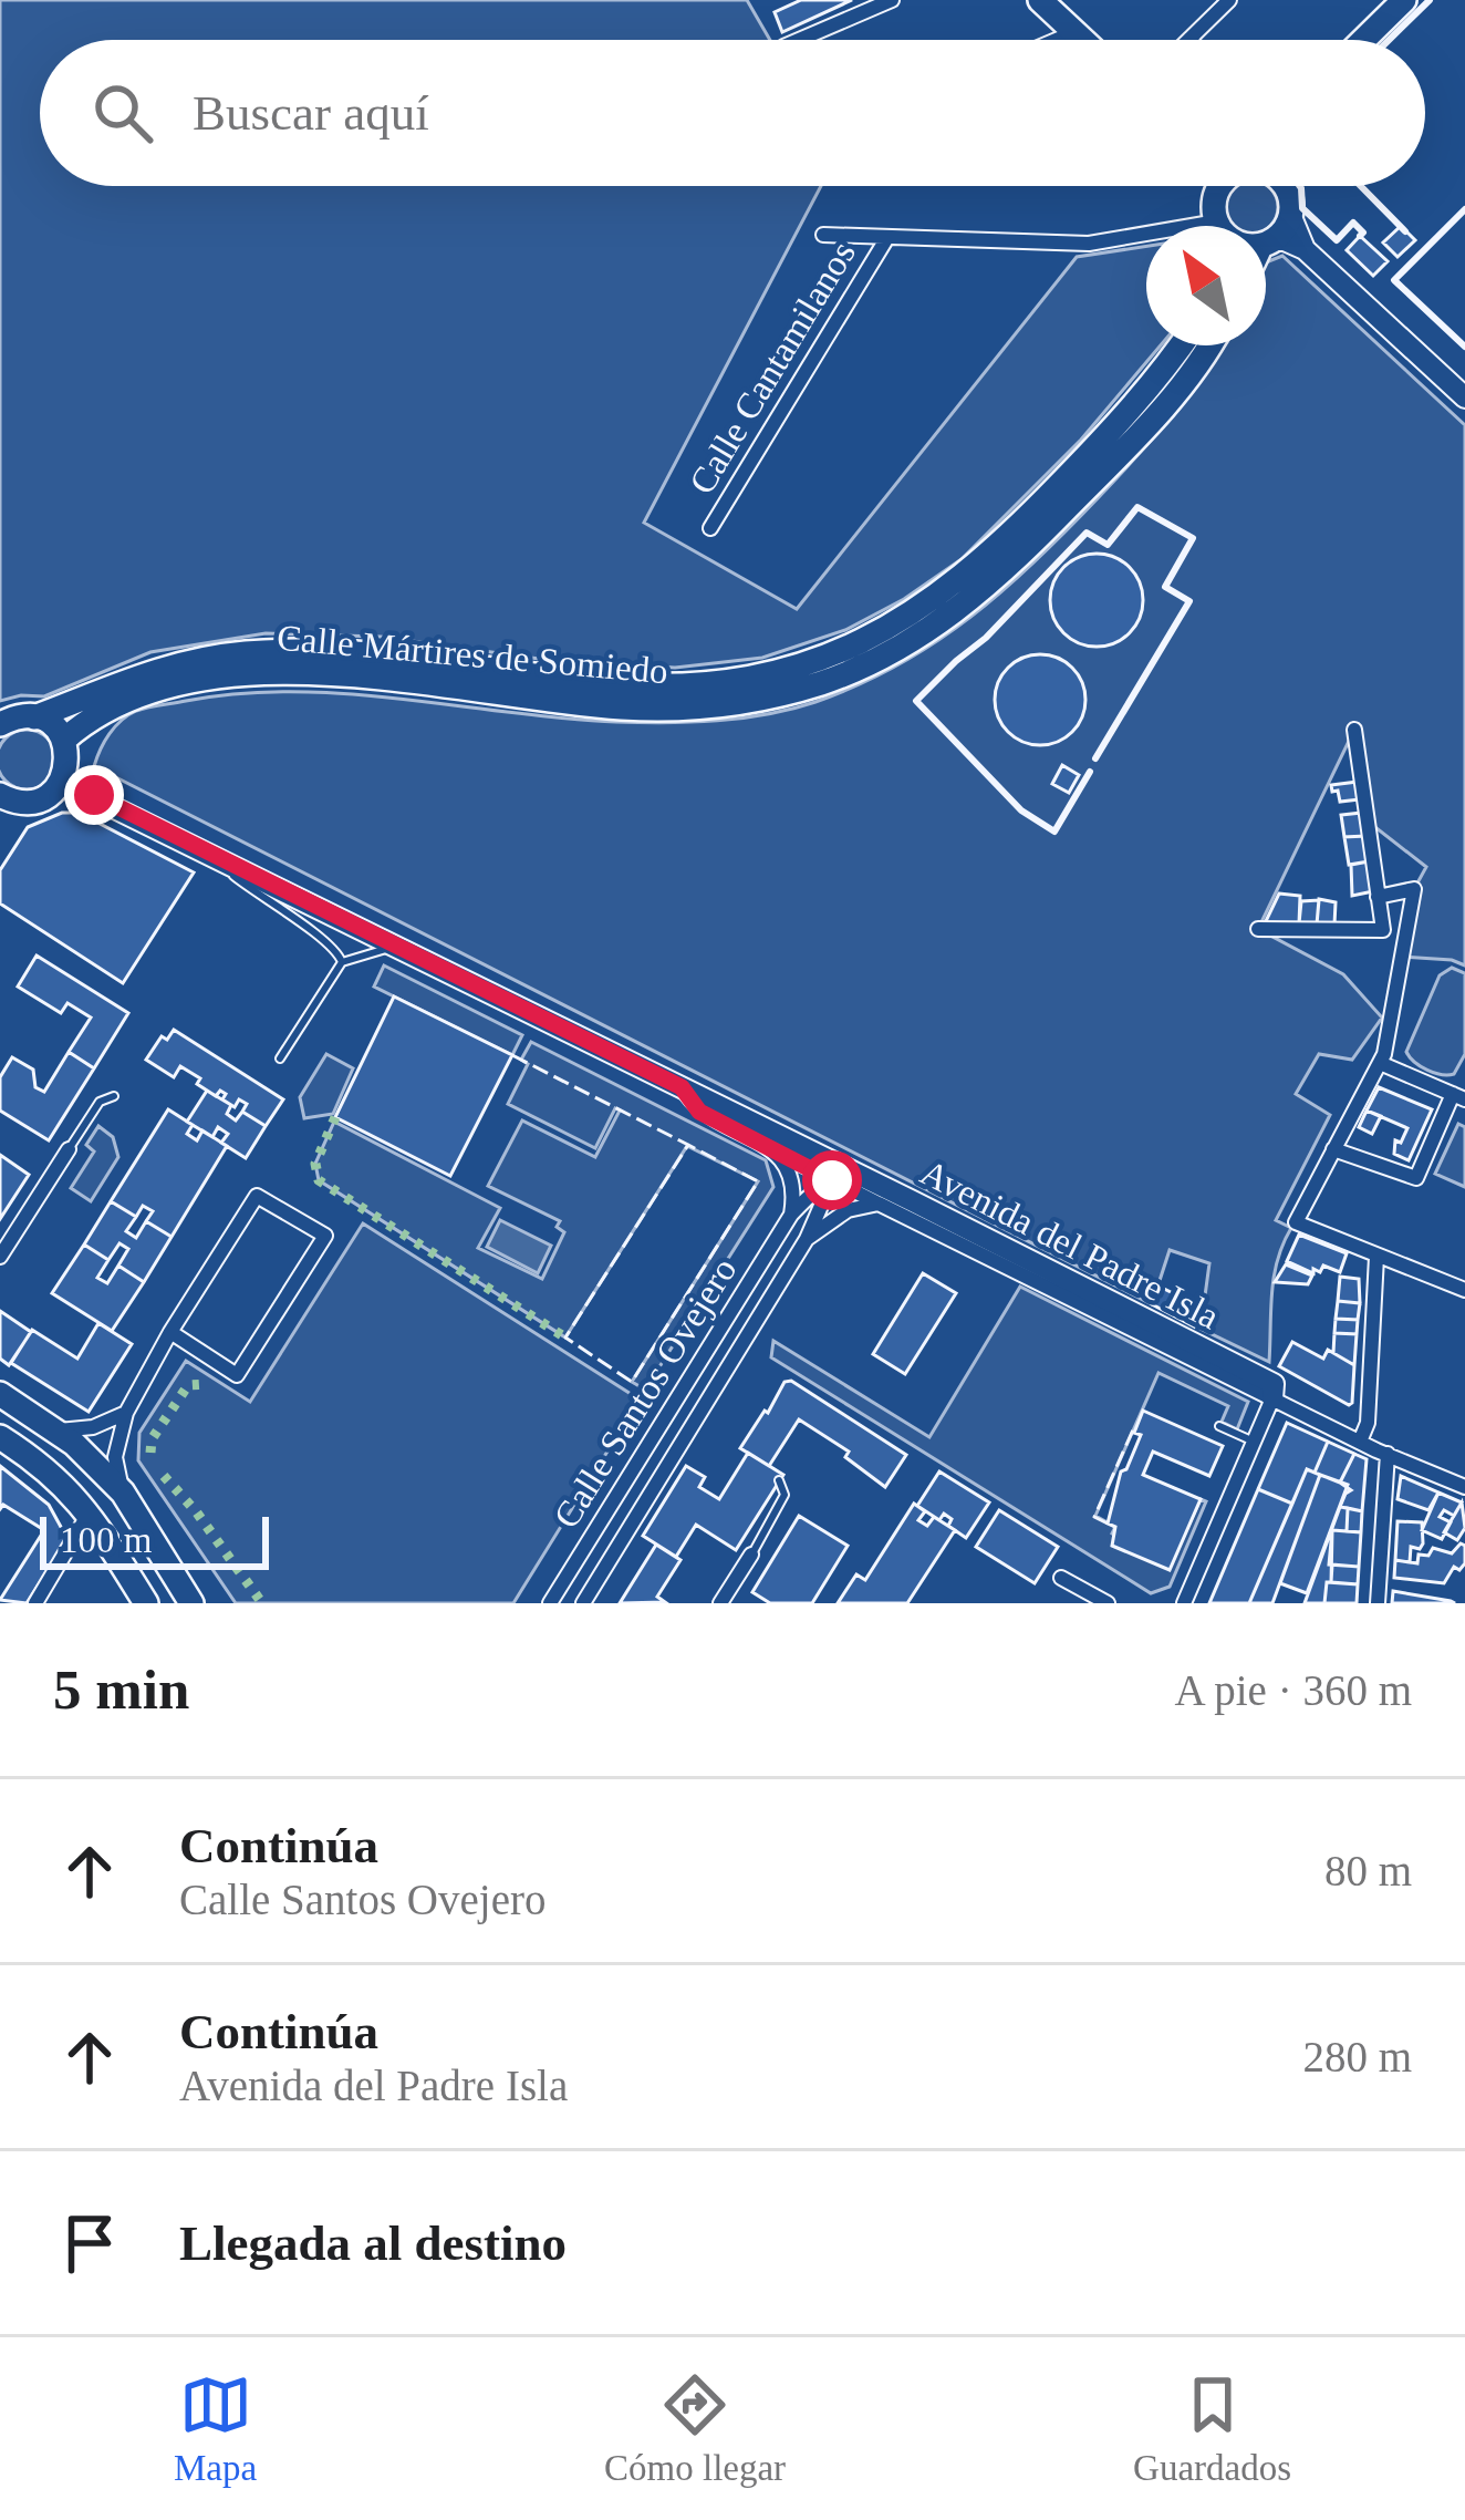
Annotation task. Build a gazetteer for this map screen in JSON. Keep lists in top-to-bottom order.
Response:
{
  "streets": {
    "main road": ["Calle Mártires de Somiedo", "Avenida del Padre Isla"],
    "street": ["Calle Cantamilanos", "Calle Santos Ovejero"]
  },
  "scale_bar": "100 m",
  "north": "top left",
  "page": {
    "search": "Buscar aquí",
    "scale": "100 m",
    "heading": ["5 min", "A pie · 360 m"],
    "list": [
      ["Continúa", "Calle Santos Ovejero", "80 m"],
      ["Continúa", "Avenida del Padre Isla", "280 m"],
      "Llegada al destino"
    ],
    "nav": ["Mapa", "Cómo llegar", "Guardados"]
  }
}
